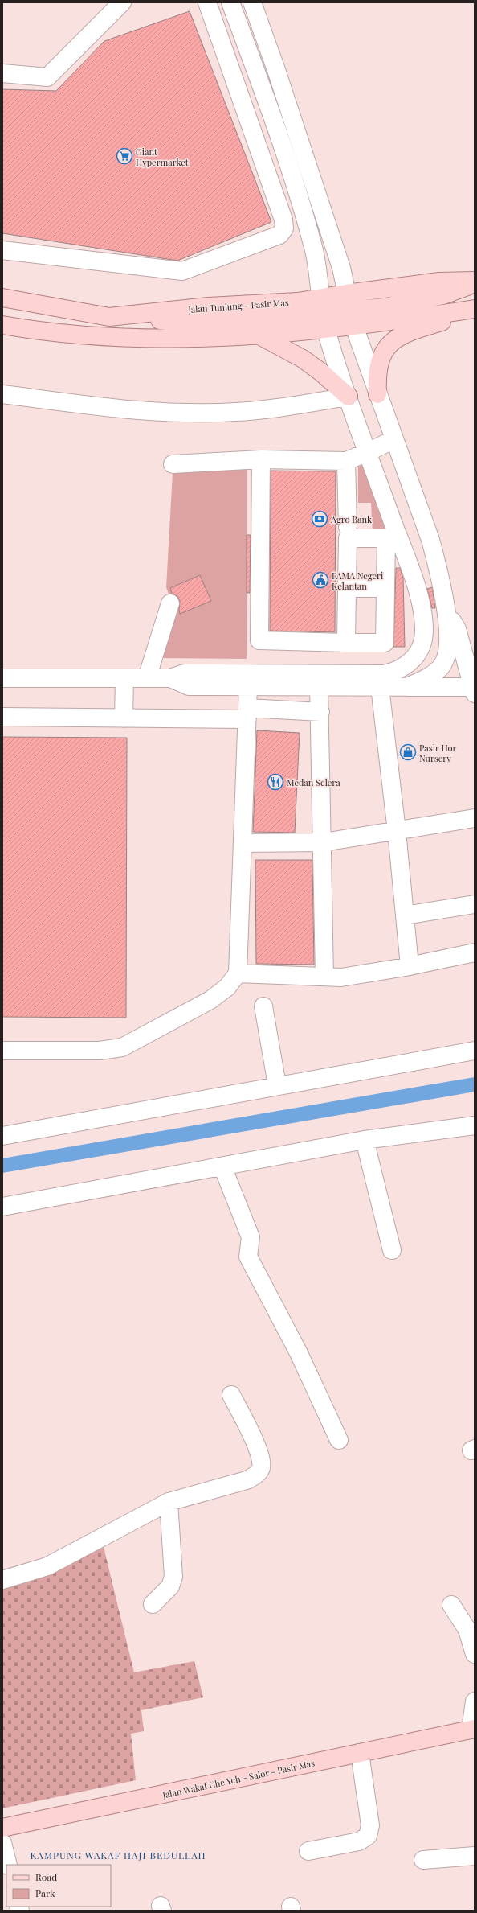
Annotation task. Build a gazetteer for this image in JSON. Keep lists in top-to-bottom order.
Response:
{
  "streets": {
    "main road": ["Jalan Tunjung - Pasir Mas", "Jalan Wakaf Che Yeh - Salor - Pasir Mas"]
  },
  "districts": ["KAMPUNG WAKAF HAJI BEDULLAH"],
  "places": {
    "supermarket": ["Giant Hypermarket"],
    "bank": ["Agro Bank"],
    "public building": ["FAMA Negeri Kelantan"],
    "shop": ["Pasir Hor Nursery"],
    "restaurant": ["Medan Selera"]
  },
  "legend": ["Road", "Park"]
}
